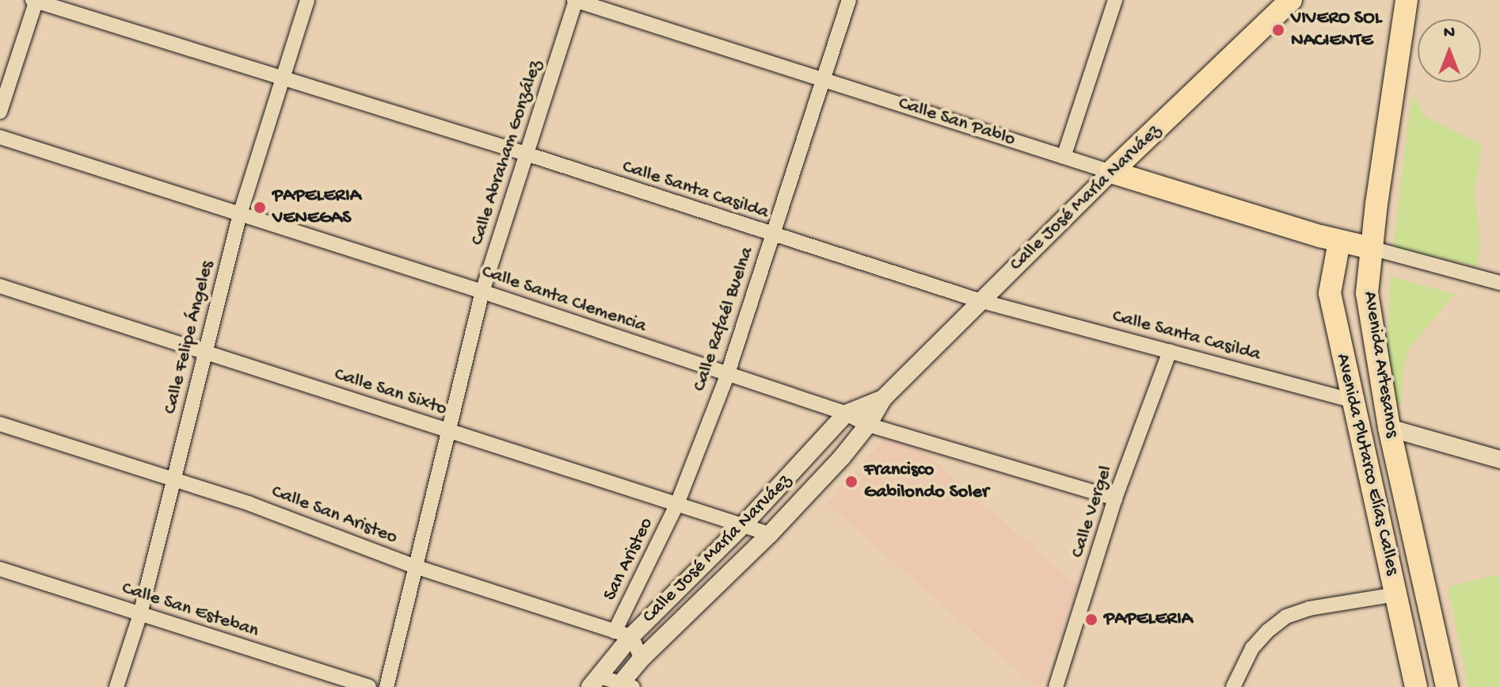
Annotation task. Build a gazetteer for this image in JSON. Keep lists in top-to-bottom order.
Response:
{
  "streets": {
    "main road": [
      "Calle San Pablo",
      "Calle José María Narváez",
      "Avenida Artesanos",
      "Avenida Plutarco Elías Calles"
    ],
    "street": [
      "Calle Abraham González",
      "Calle Santa Casilda",
      "Calle Santa Clemencia",
      "Calle Rafaél Buelna",
      "Calle Felipe Ángeles",
      "Calle San Sixto",
      "Calle Vergel",
      "Calle San Aristeo",
      "San Aristeo",
      "Calle San Esteban"
    ]
  },
  "crossings": [
    ["Calle San Pablo", "Calle Abraham González"],
    ["Calle San Pablo", "Calle José María Narváez"],
    ["Calle San Pablo", "Calle Rafaél Buelna"],
    ["Calle San Pablo", "Avenida Artesanos"],
    ["Calle San Pablo", "Avenida Plutarco Elías Calles"],
    ["Calle Abraham González", "Calle Santa Casilda"],
    ["Calle Abraham González", "Calle Santa Clemencia"],
    ["Calle Abraham González", "Calle San Sixto"],
    ["Calle Abraham González", "Calle San Aristeo"],
    ["Calle Santa Casilda", "Calle José María Narváez"],
    ["Calle Santa Casilda", "Calle Rafaél Buelna"],
    ["Calle Santa Casilda", "Calle Felipe Ángeles"],
    ["Calle Santa Casilda", "Avenida Plutarco Elías Calles"],
    ["Calle Santa Casilda", "Calle Vergel"],
    ["Calle José María Narváez", "Calle Santa Clemencia"],
    ["Calle José María Narváez", "Calle San Sixto"],
    ["Calle José María Narváez", "Calle San Aristeo"],
    ["Calle José María Narváez", "San Aristeo"],
    ["Calle Santa Clemencia", "Calle Rafaél Buelna"],
    ["Calle Santa Clemencia", "Calle Felipe Ángeles"],
    ["Calle Santa Clemencia", "Calle Vergel"],
    ["Calle Rafaél Buelna", "Calle San Sixto"],
    ["Calle Rafaél Buelna", "San Aristeo"],
    ["Calle Felipe Ángeles", "Calle San Sixto"],
    ["Calle Felipe Ángeles", "Calle San Aristeo"],
    ["Calle Felipe Ángeles", "Calle San Esteban"],
    ["Calle San Sixto", "San Aristeo"],
    ["Calle San Aristeo", "San Aristeo"]
  ],
  "places": [
    "VIVERO SOL NACIENTE",
    "PAPELERIA VENEGAS",
    "Francisco Gabilondo Soler",
    "PAPELERIA"
  ],
  "north": "top"
}
